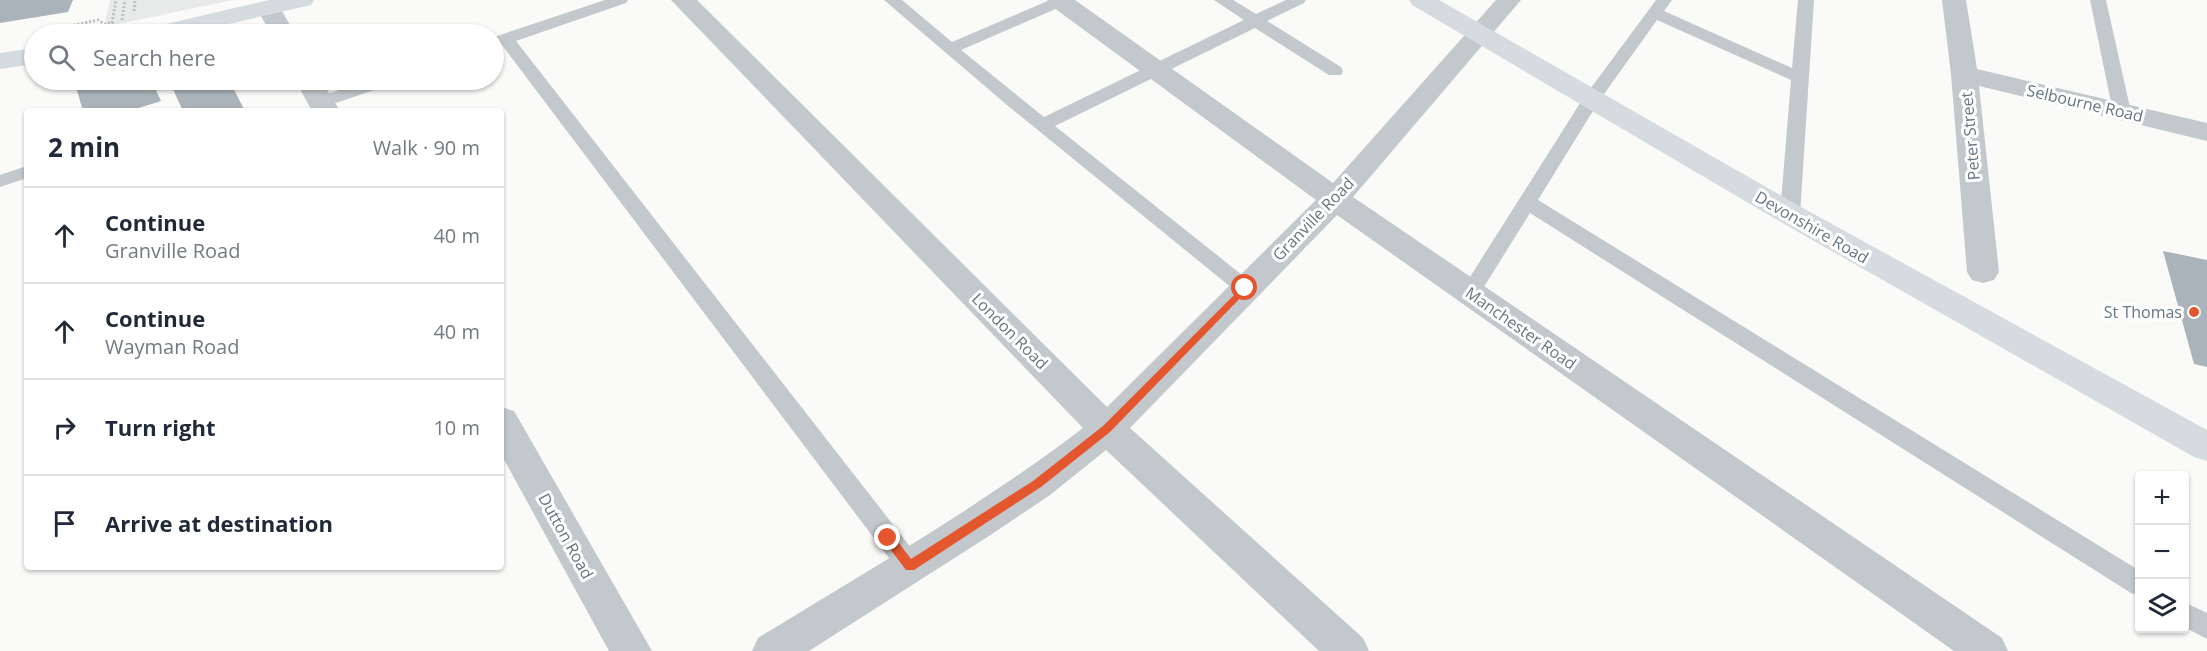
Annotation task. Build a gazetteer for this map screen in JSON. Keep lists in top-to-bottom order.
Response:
{
  "streets": {
    "main road": ["Devonshire Road"],
    "street": [
      "Selbourne Road",
      "Peter Street",
      "Granville Road",
      "Manchester Road",
      "London Road",
      "Dutton Road"
    ]
  },
  "crossings": [
    ["Selbourne Road", "Peter Street"],
    ["Granville Road", "Devonshire Road"],
    ["Granville Road", "Manchester Road"],
    ["Granville Road", "London Road"]
  ],
  "places": ["St Thomas"],
  "page": {
    "search": "Search here",
    "heading": ["2 min", "Walk · 90 m"],
    "list": [
      ["Continue", "Granville Road", "40 m"],
      ["Continue", "Wayman Road", "40 m"],
      ["Turn right", "10 m"],
      "Arrive at destination"
    ],
    "map_buttons": ["+", "−"]
  }
}
